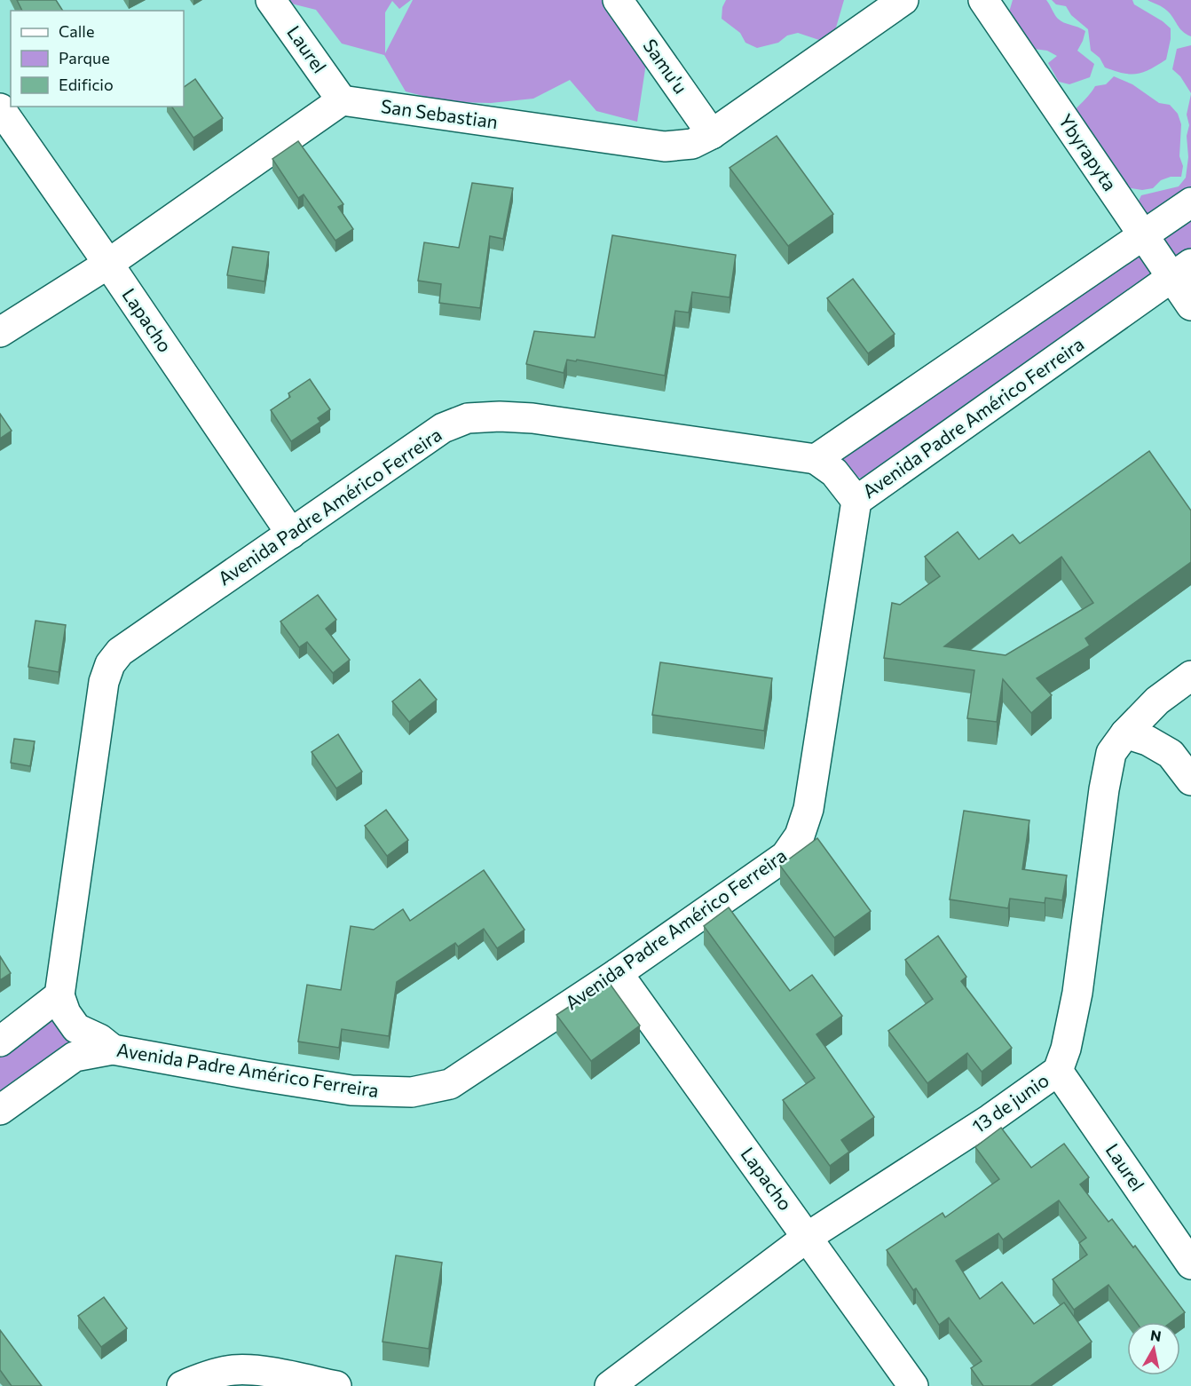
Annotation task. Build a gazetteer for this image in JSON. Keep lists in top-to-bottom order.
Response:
{
  "streets": {
    "street": [
      "Laurel",
      "Samu'u",
      "San Sebastian",
      "Ybyrapyta",
      "Lapacho",
      "Avenida Padre Américo Ferreira",
      "13 de junio"
    ]
  },
  "crossings": [
    ["Laurel", "San Sebastian"],
    ["Laurel", "13 de junio"],
    ["Samu'u", "San Sebastian"],
    ["Ybyrapyta", "Avenida Padre Américo Ferreira"],
    ["Lapacho", "Avenida Padre Américo Ferreira"],
    ["Lapacho", "13 de junio"]
  ],
  "legend": ["Calle", "Parque", "Edificio"],
  "north": "top"
}
